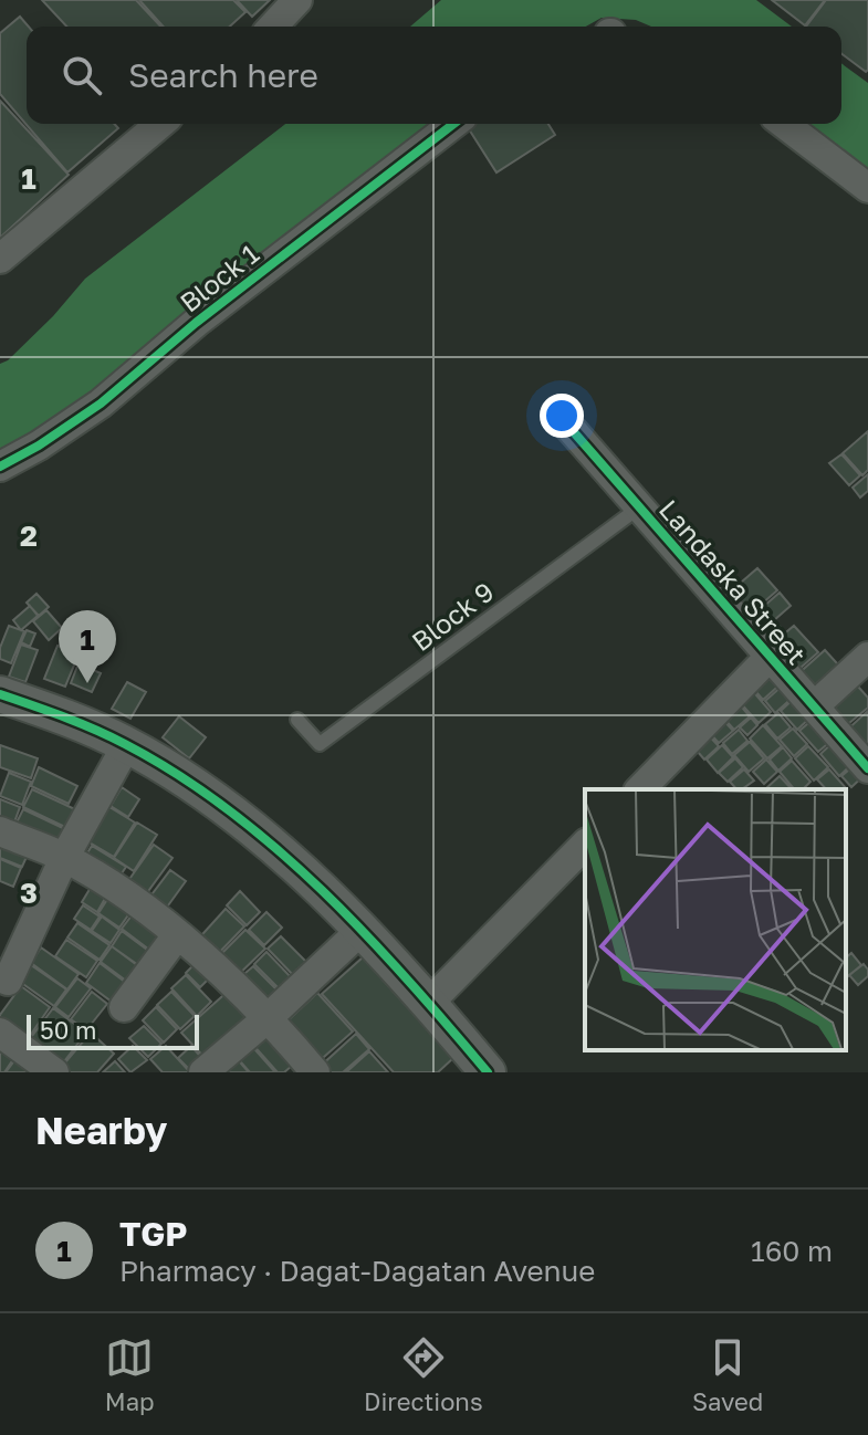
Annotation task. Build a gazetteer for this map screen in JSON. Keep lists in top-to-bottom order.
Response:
{
  "streets": {
    "street": ["Block 1", "Landaska Street"],
    "lane": ["Block 9"]
  },
  "crossings": [
    ["Landaska Street", "Block 9"]
  ],
  "scale_bar": "50 m",
  "page": {
    "search": "Search here",
    "pins": "1",
    "scale": "50 m",
    "heading": "Nearby",
    "list": [
      {
        "mark": "1",
        "name": "TGP",
        "note": "Pharmacy · Dagat-Dagatan Avenue",
        "value": "160 m"
      }
    ],
    "nav": ["Map", "Directions", "Saved"]
  },
  "grid": {
    "rows": ["1", "2", "3"]
  }
}
